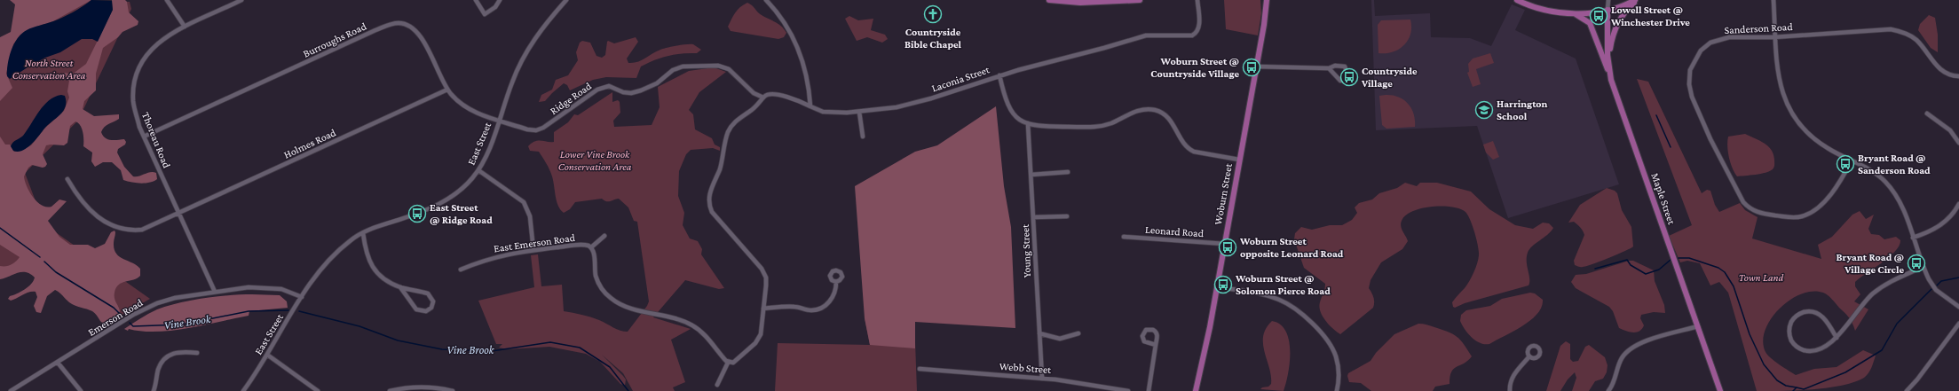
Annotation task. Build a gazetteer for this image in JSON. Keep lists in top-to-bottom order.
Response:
{
  "streets": {
    "main road": ["Woburn Street", "Maple Street"],
    "street": [
      "Sanderson Road",
      "Burroughs Road",
      "Laconia Street",
      "Ridge Road",
      "Thoreau Road",
      "Holmes Road",
      "East Street",
      "Leonard Road",
      "East Emerson Road",
      "Young Street",
      "Emerson Road",
      "Webb Street"
    ]
  },
  "crossings": [
    ["Burroughs Road", "Ridge Road"],
    ["Burroughs Road", "Thoreau Road"],
    ["Burroughs Road", "Holmes Road"],
    ["Burroughs Road", "East Street"],
    ["Ridge Road", "East Street"],
    ["Thoreau Road", "Holmes Road"],
    ["Thoreau Road", "Emerson Road"],
    ["East Street", "Emerson Road"],
    ["Woburn Street", "Leonard Road"],
    ["Young Street", "Webb Street"]
  ],
  "water": ["Vine Brook"],
  "parks": ["North Street Conservation Area", "Lower Vine Brook Conservation Area", "Town Land"],
  "places": {
    "church": ["Countryside Bible Chapel"],
    "bus stop": [
      "Lowell Street @ Winchester Drive",
      "Woburn Street @ Countryside Village",
      "Countryside Village",
      "Bryant Road @ Sanderson Road",
      "East Street @ Ridge Road",
      "Woburn Street opposite Leonard Road",
      "Bryant Road @ Village Circle",
      "Woburn Street @ Solomon Pierce Road"
    ],
    "school or university": ["Harrington School"]
  }
}
